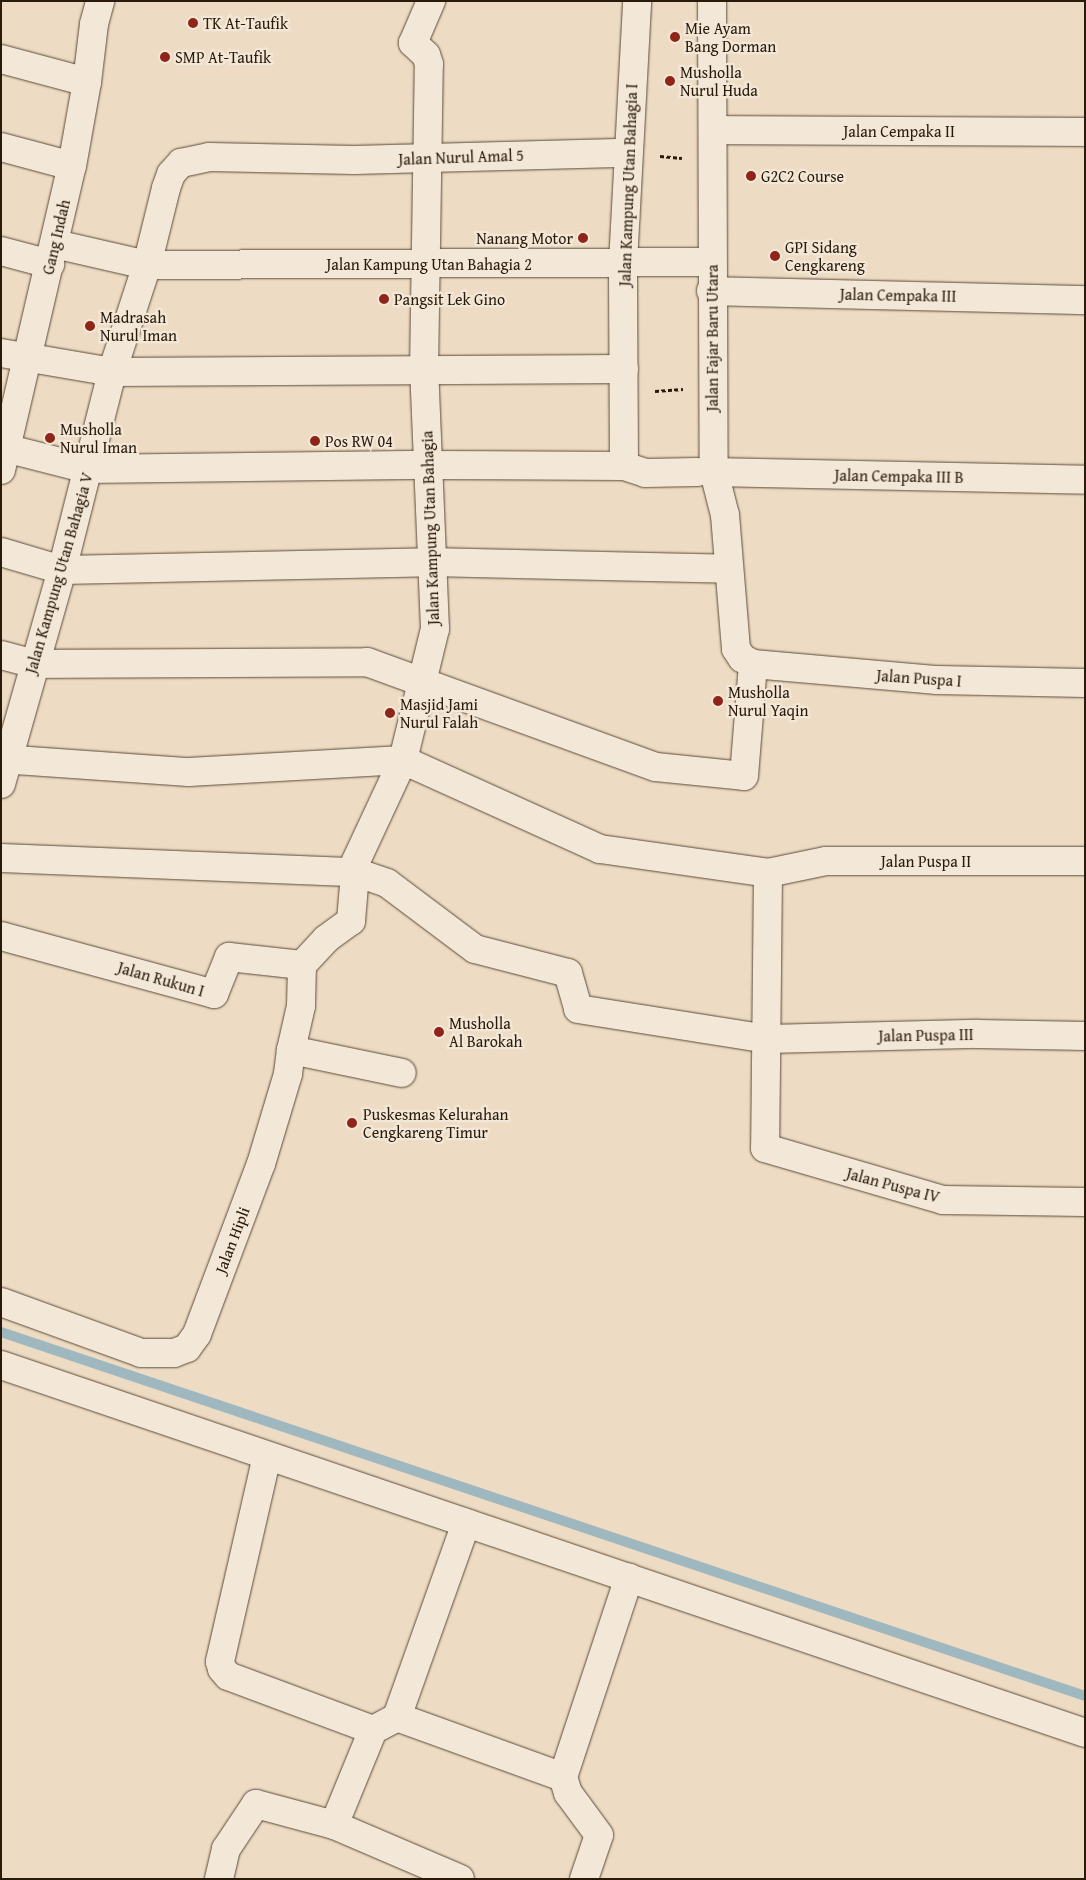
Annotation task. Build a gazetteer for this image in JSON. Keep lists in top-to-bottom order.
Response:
{
  "streets": {
    "street": [
      "Jalan Cempaka II",
      "Jalan Nurul Amal 5",
      "Jalan Kampung Utan Bahagia I",
      "Gang Indah",
      "Jalan Kampung Utan Bahagia 2",
      "Jalan Cempaka III",
      "Jalan Fajar Baru Utara",
      "Jalan Cempaka III B",
      "Jalan Kampung Utan Bahagia",
      "Jalan Kampung Utan Bahagia V",
      "Jalan Puspa I",
      "Jalan Puspa II",
      "Jalan Rukun I",
      "Jalan Puspa III",
      "Jalan Puspa IV",
      "Jalan Hipli"
    ]
  },
  "crossings": [
    ["Jalan Cempaka II", "Jalan Fajar Baru Utara"],
    ["Jalan Nurul Amal 5", "Jalan Kampung Utan Bahagia I"],
    ["Jalan Nurul Amal 5", "Jalan Kampung Utan Bahagia"],
    ["Jalan Nurul Amal 5", "Jalan Kampung Utan Bahagia V"],
    ["Jalan Kampung Utan Bahagia I", "Jalan Kampung Utan Bahagia 2"],
    ["Jalan Kampung Utan Bahagia I", "Jalan Cempaka III B"],
    ["Gang Indah", "Jalan Kampung Utan Bahagia 2"],
    ["Gang Indah", "Jalan Cempaka III B"],
    ["Jalan Kampung Utan Bahagia 2", "Jalan Fajar Baru Utara"],
    ["Jalan Kampung Utan Bahagia 2", "Jalan Kampung Utan Bahagia"],
    ["Jalan Kampung Utan Bahagia 2", "Jalan Kampung Utan Bahagia V"],
    ["Jalan Cempaka III", "Jalan Fajar Baru Utara"],
    ["Jalan Fajar Baru Utara", "Jalan Cempaka III B"],
    ["Jalan Fajar Baru Utara", "Jalan Puspa I"],
    ["Jalan Cempaka III B", "Jalan Kampung Utan Bahagia"],
    ["Jalan Cempaka III B", "Jalan Kampung Utan Bahagia V"],
    ["Jalan Kampung Utan Bahagia", "Jalan Rukun I"],
    ["Jalan Kampung Utan Bahagia", "Jalan Puspa III"],
    ["Jalan Puspa III", "Jalan Puspa IV"]
  ],
  "places": [
    "TK At-Taufik",
    "Mie Ayam Bang Dorman",
    "SMP At-Taufik",
    "Musholla Nurul Huda",
    "G2C2 Course",
    "Nanang Motor",
    "GPI Sidang Cengkareng",
    "Pangsit Lek Gino",
    "Madrasah Nurul Iman",
    "Musholla Nurul Iman",
    "Pos RW 04",
    "Musholla Nurul Yaqin",
    "Masjid Jami Nurul Falah",
    "Musholla Al Barokah",
    "Puskesmas Kelurahan Cengkareng Timur"
  ]
}
